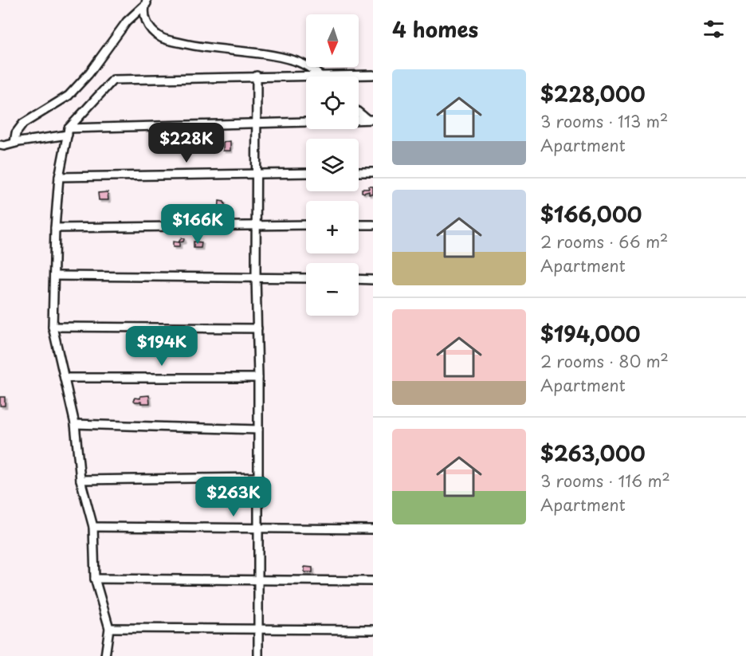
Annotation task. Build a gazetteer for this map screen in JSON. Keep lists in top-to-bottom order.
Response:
{
  "north": "bottom",
  "page": {
    "heading": "4 homes",
    "map_buttons": ["+", "−"],
    "list": [
      {
        "name": "$228,000",
        "note": "3 rooms · 113 m² · Apartment"
      },
      {
        "name": "$166,000",
        "note": "2 rooms · 66 m² · Apartment"
      },
      {
        "name": "$194,000",
        "note": "2 rooms · 80 m² · Apartment"
      },
      {
        "name": "$263,000",
        "note": "3 rooms · 116 m² · Apartment"
      }
    ],
    "price": [
      "$228K",
      "$166K",
      "$194K",
      "$263K"
    ]
  }
}
